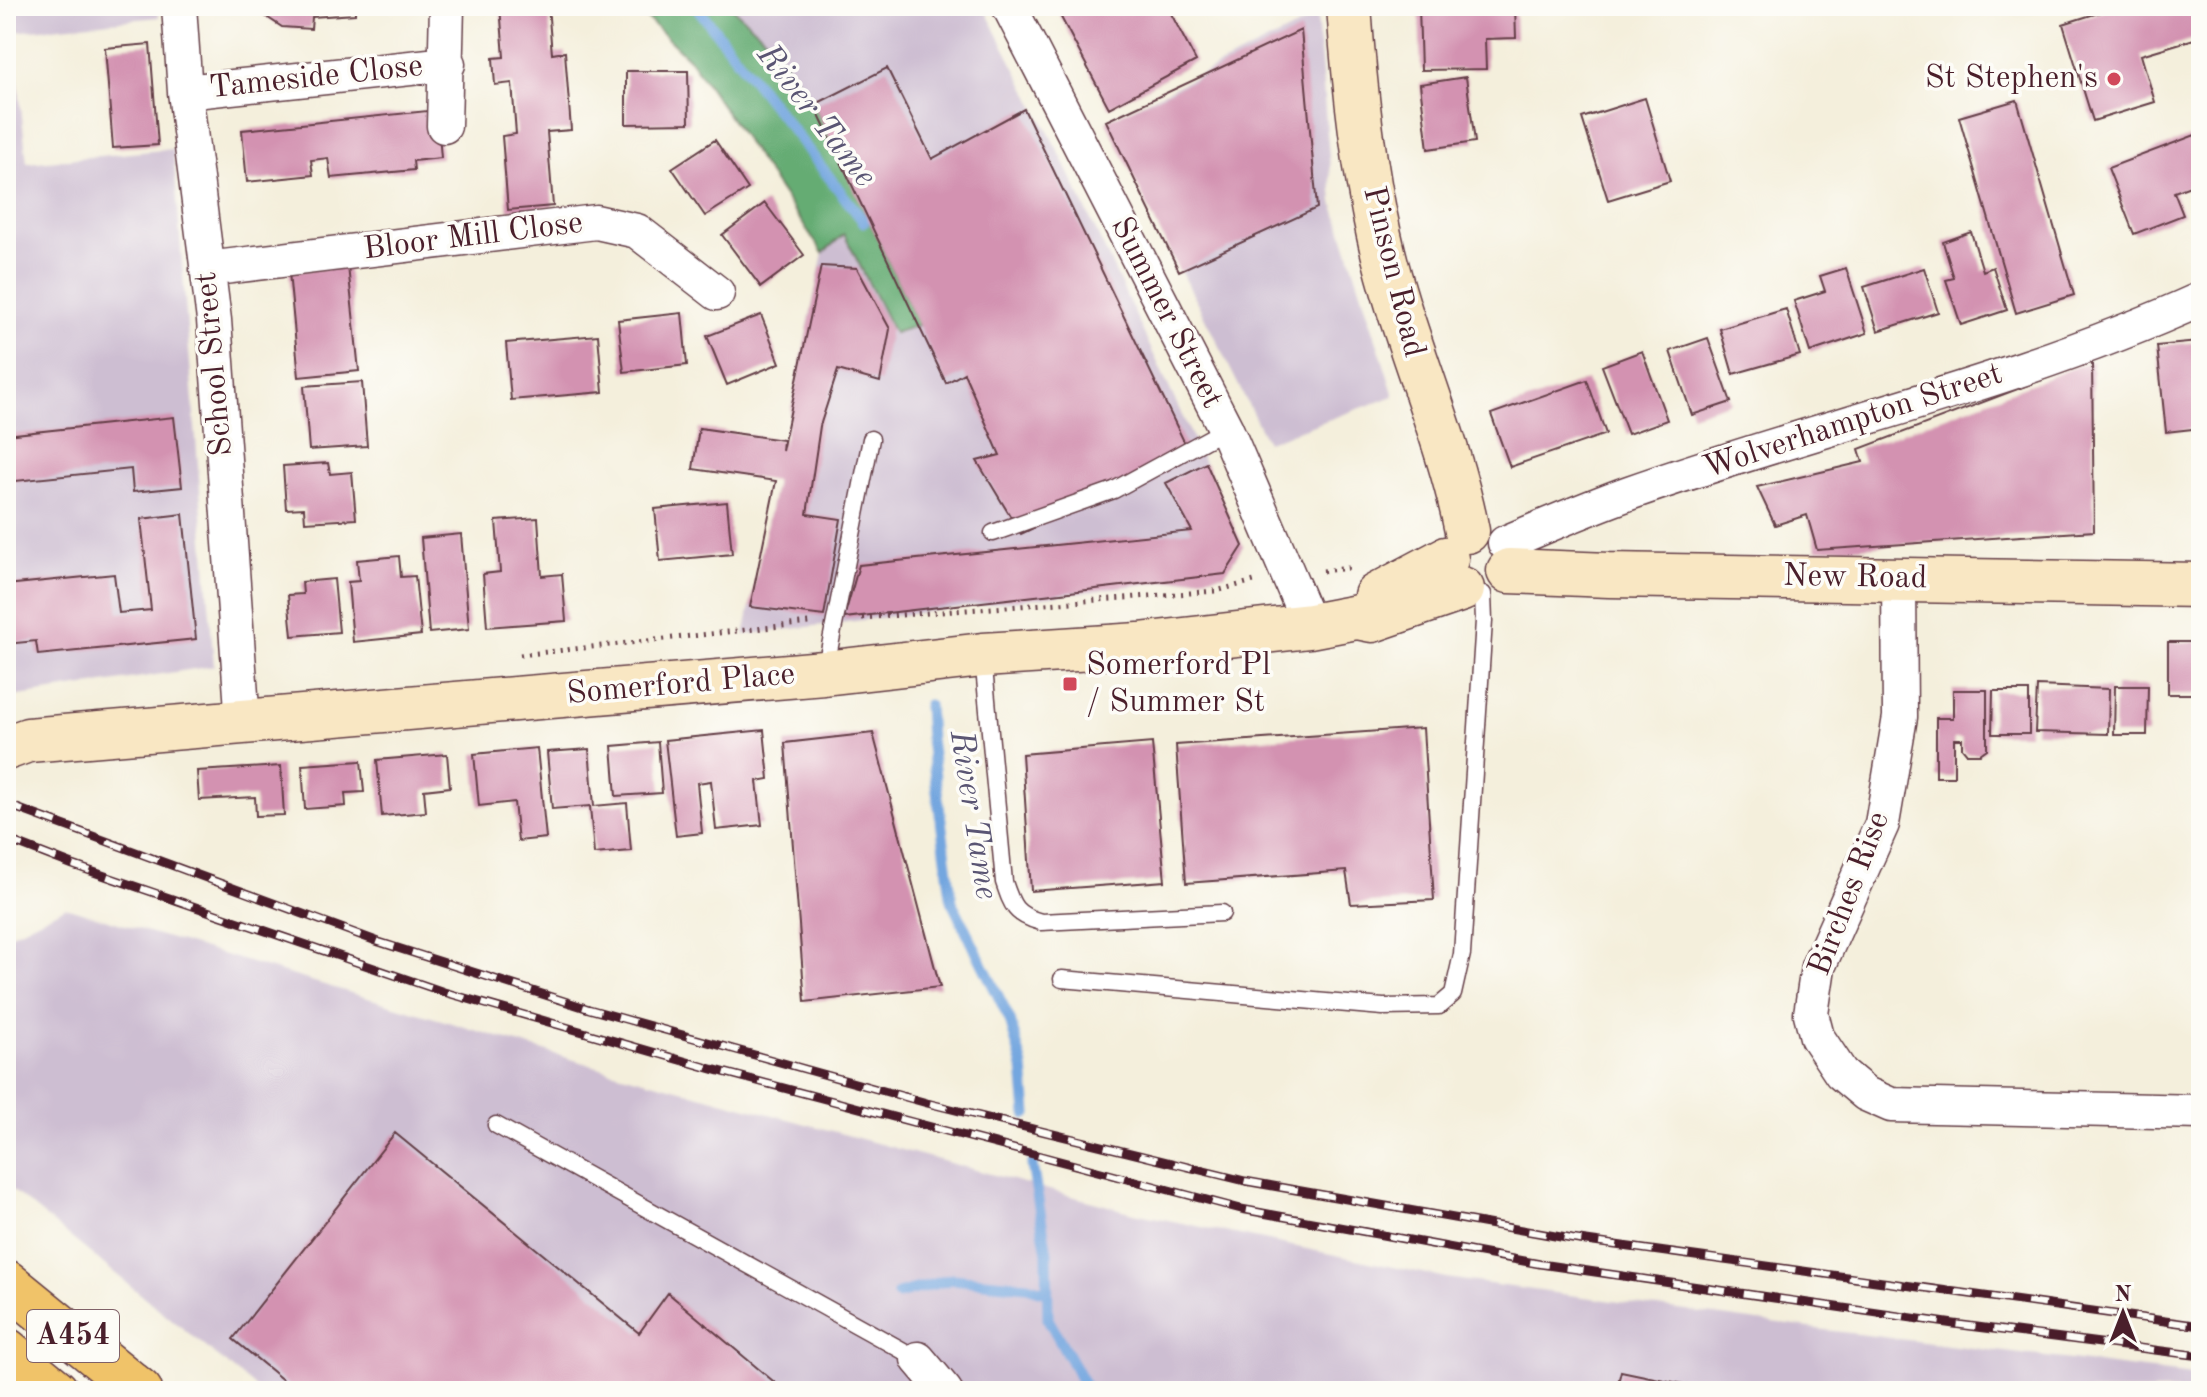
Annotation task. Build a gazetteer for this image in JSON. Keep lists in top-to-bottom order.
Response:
{
  "streets": {
    "highway": ["A454"],
    "main road": ["Pinson Road", "New Road", "Somerford Place"],
    "street": [
      "Tameside Close",
      "Bloor Mill Close",
      "Summer Street",
      "School Street",
      "Wolverhampton Street",
      "Birches Rise"
    ]
  },
  "crossings": [
    ["Tameside Close", "School Street"],
    ["Bloor Mill Close", "School Street"],
    ["Pinson Road", "Wolverhampton Street"],
    ["Pinson Road", "New Road"],
    ["Pinson Road", "Somerford Place"],
    ["Summer Street", "Somerford Place"],
    ["School Street", "Somerford Place"],
    ["Wolverhampton Street", "New Road"],
    ["Wolverhampton Street", "Somerford Place"],
    ["New Road", "Somerford Place"],
    ["New Road", "Birches Rise"]
  ],
  "water": ["River Tame"],
  "places": {
    "other": ["St Stephen's"],
    "transit": ["Somerford Pl / Summer St"]
  },
  "north": "top"
}
